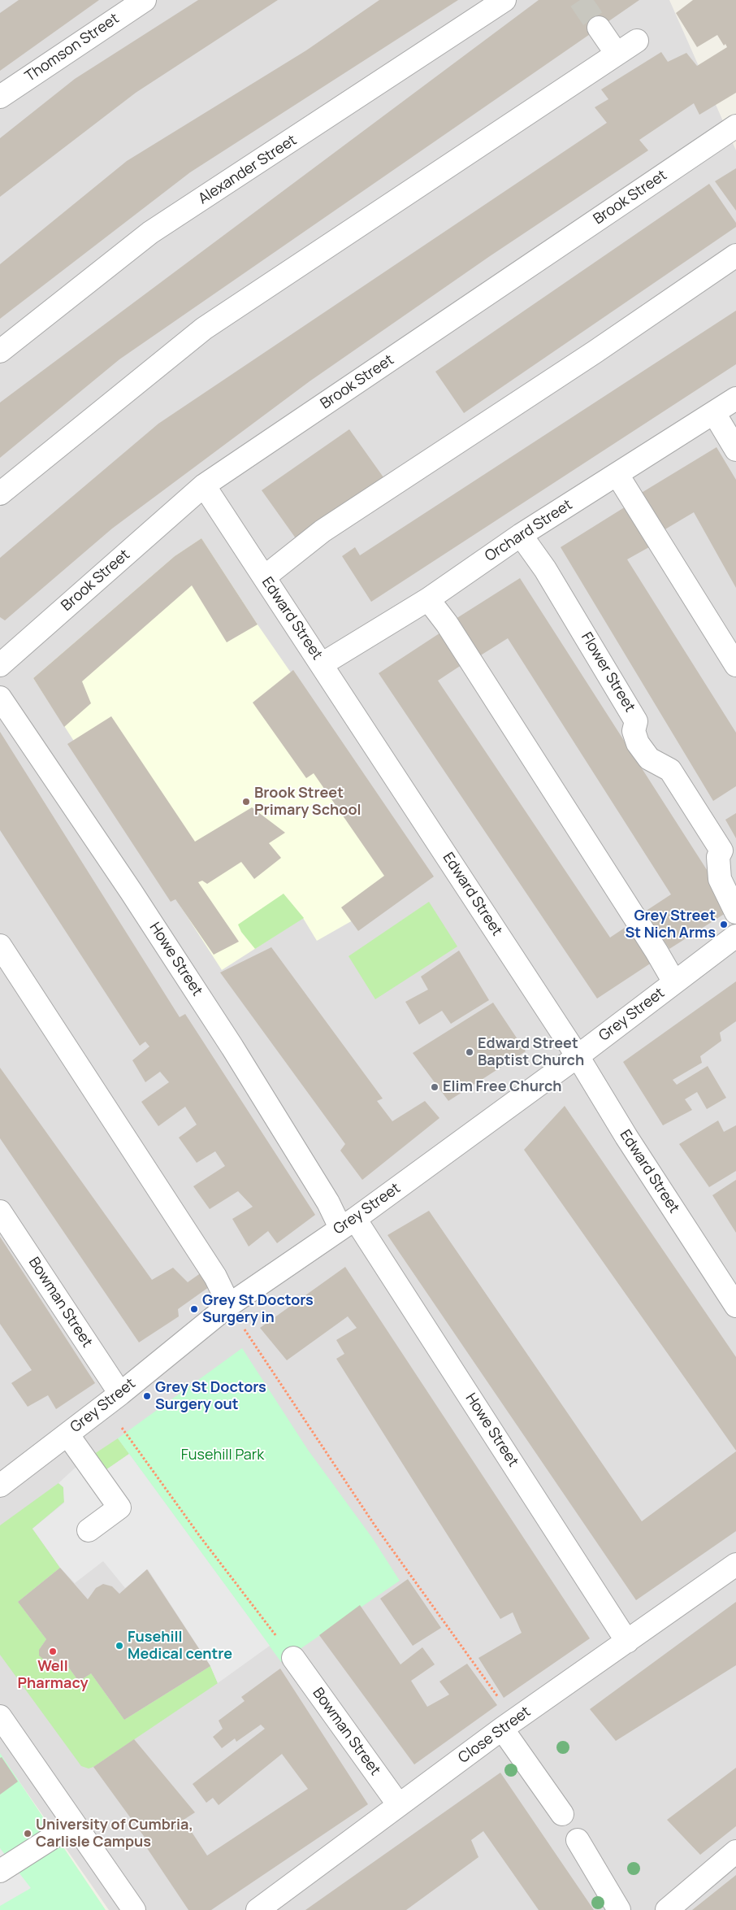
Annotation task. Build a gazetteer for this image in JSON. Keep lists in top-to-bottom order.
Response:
{
  "streets": {
    "street": [
      "Thomson Street",
      "Alexander Street",
      "Brook Street",
      "Orchard Street",
      "Edward Street",
      "Flower Street",
      "Howe Street",
      "Grey Street",
      "Bowman Street",
      "Close Street"
    ]
  },
  "crossings": [
    ["Brook Street", "Edward Street"],
    ["Orchard Street", "Edward Street"],
    ["Orchard Street", "Flower Street"],
    ["Edward Street", "Grey Street"],
    ["Howe Street", "Grey Street"],
    ["Howe Street", "Close Street"],
    ["Grey Street", "Bowman Street"],
    ["Bowman Street", "Close Street"]
  ],
  "parks": ["Fusehill Park"],
  "places": [
    "Brook Street Primary School",
    "Grey Street St Nich Arms",
    "Edward Street Baptist Church",
    "Elim Free Church",
    "Grey St Doctors Surgery in",
    "Grey St Doctors Surgery out",
    "Fusehill Medical centre",
    "Well Pharmacy",
    "University of Cumbria, Carlisle Campus"
  ]
}
